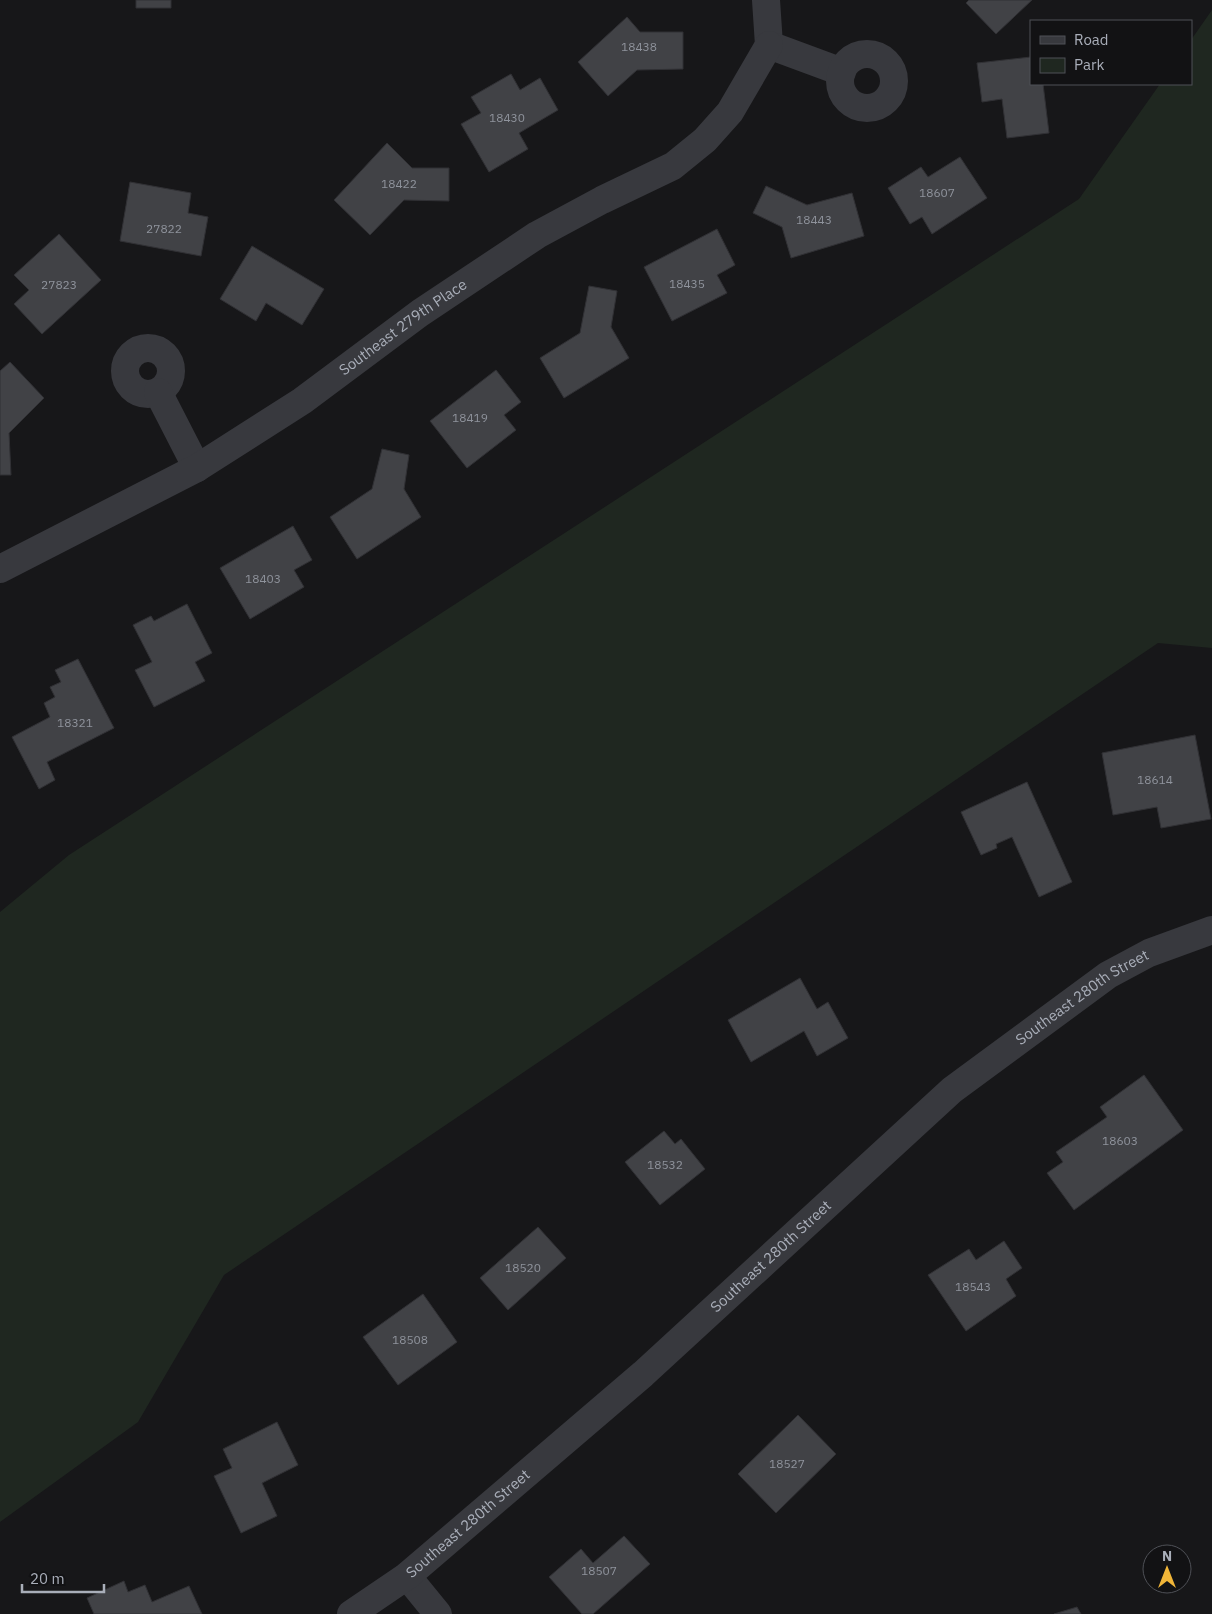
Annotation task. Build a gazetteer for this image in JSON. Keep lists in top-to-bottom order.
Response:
{
  "streets": {
    "street": ["Southeast 279th Place", "Southeast 280th Street"]
  },
  "house_numbers": [
    "18438",
    "18430",
    "18422",
    "18607",
    "18443",
    "27822",
    "18435",
    "27823",
    "18419",
    "18403",
    "18321",
    "18614",
    "18603",
    "18532",
    "18520",
    "18543",
    "18508",
    "18527",
    "18507"
  ],
  "legend": ["Road", "Park"],
  "scale_bar": "20 m",
  "north": "top"
}
